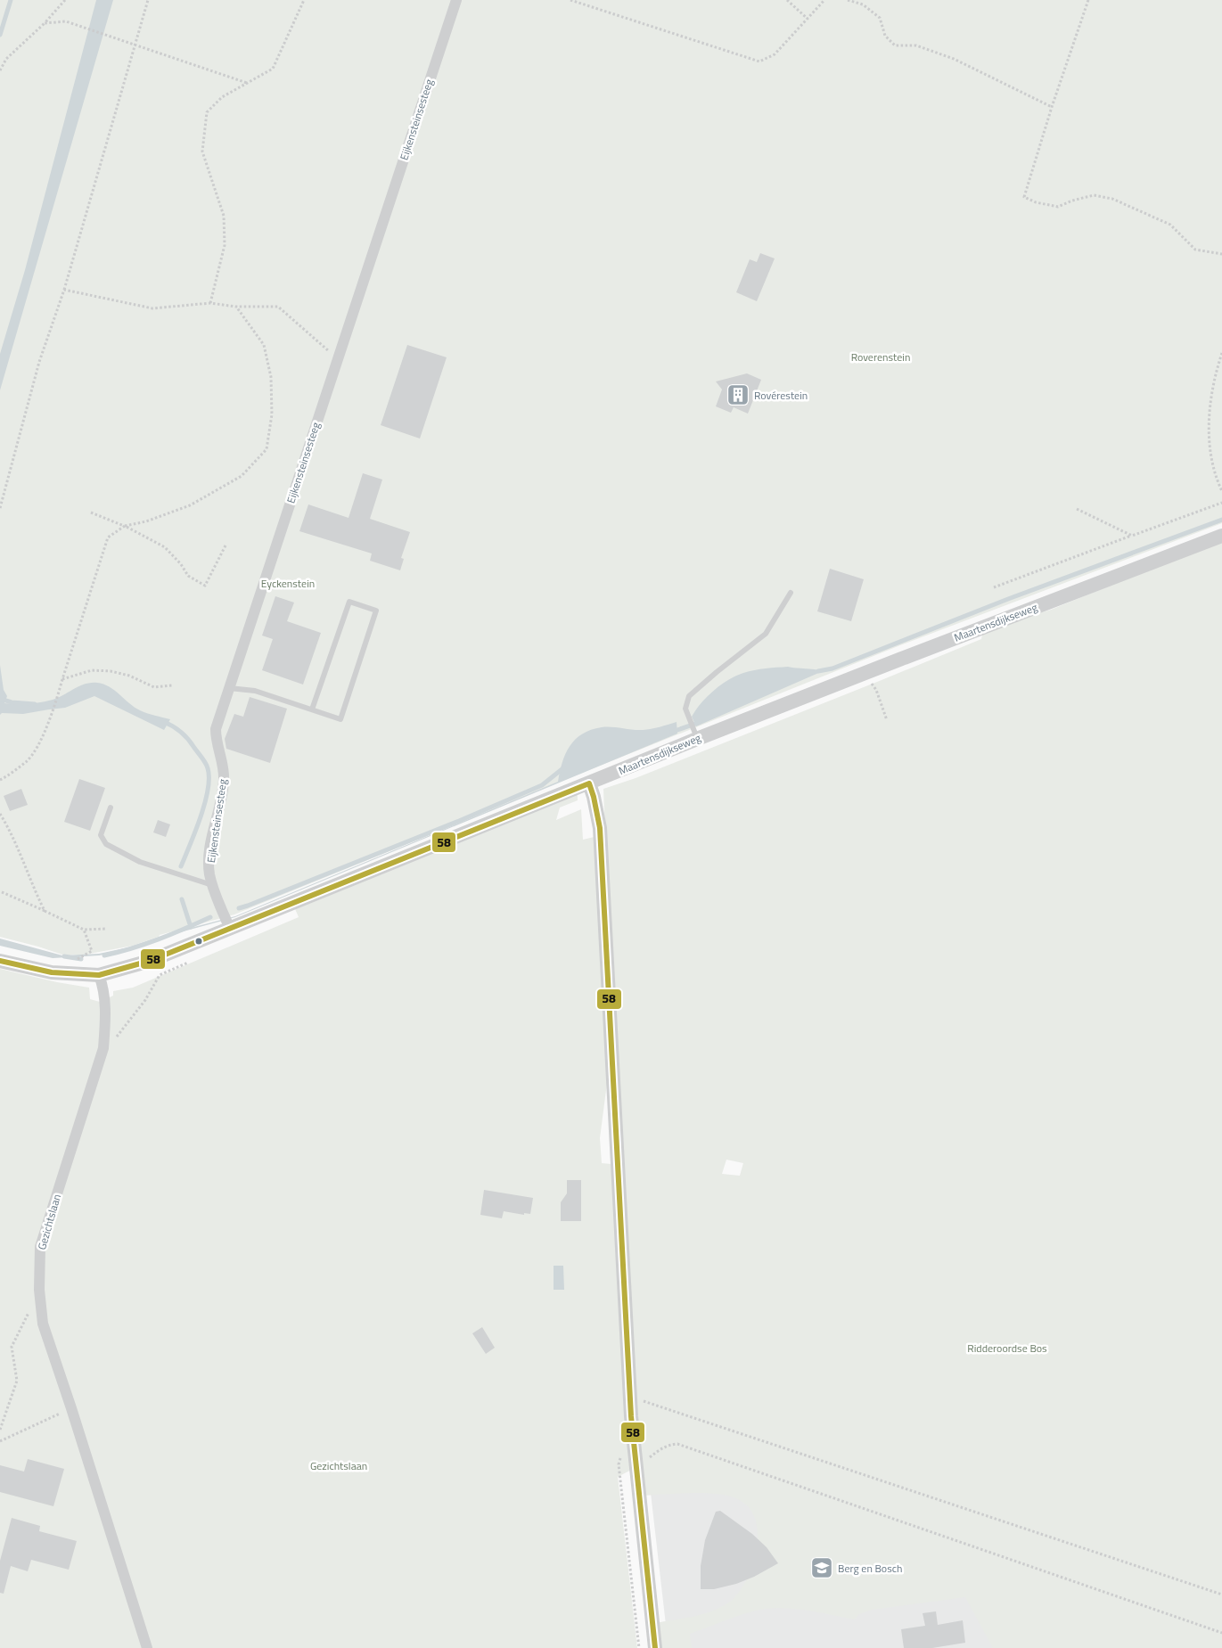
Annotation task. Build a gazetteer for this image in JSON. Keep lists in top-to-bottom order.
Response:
{
  "streets": {
    "street": ["Eijkensteinsesteeg", "Maartensdijkseweg", "Gezichtslaan"]
  },
  "crossings": [
    ["Eijkensteinsesteeg", "Maartensdijkseweg"],
    ["Maartensdijkseweg", "Gezichtslaan"]
  ],
  "parks": [
    "Roverenstein",
    "Eyckenstein",
    "Ridderoordse Bos",
    "Gezichtslaan"
  ],
  "places": {
    "building": ["Rovérestein"],
    "school or university": ["Berg en Bosch"]
  },
  "lines": ["transit line 58"]
}
